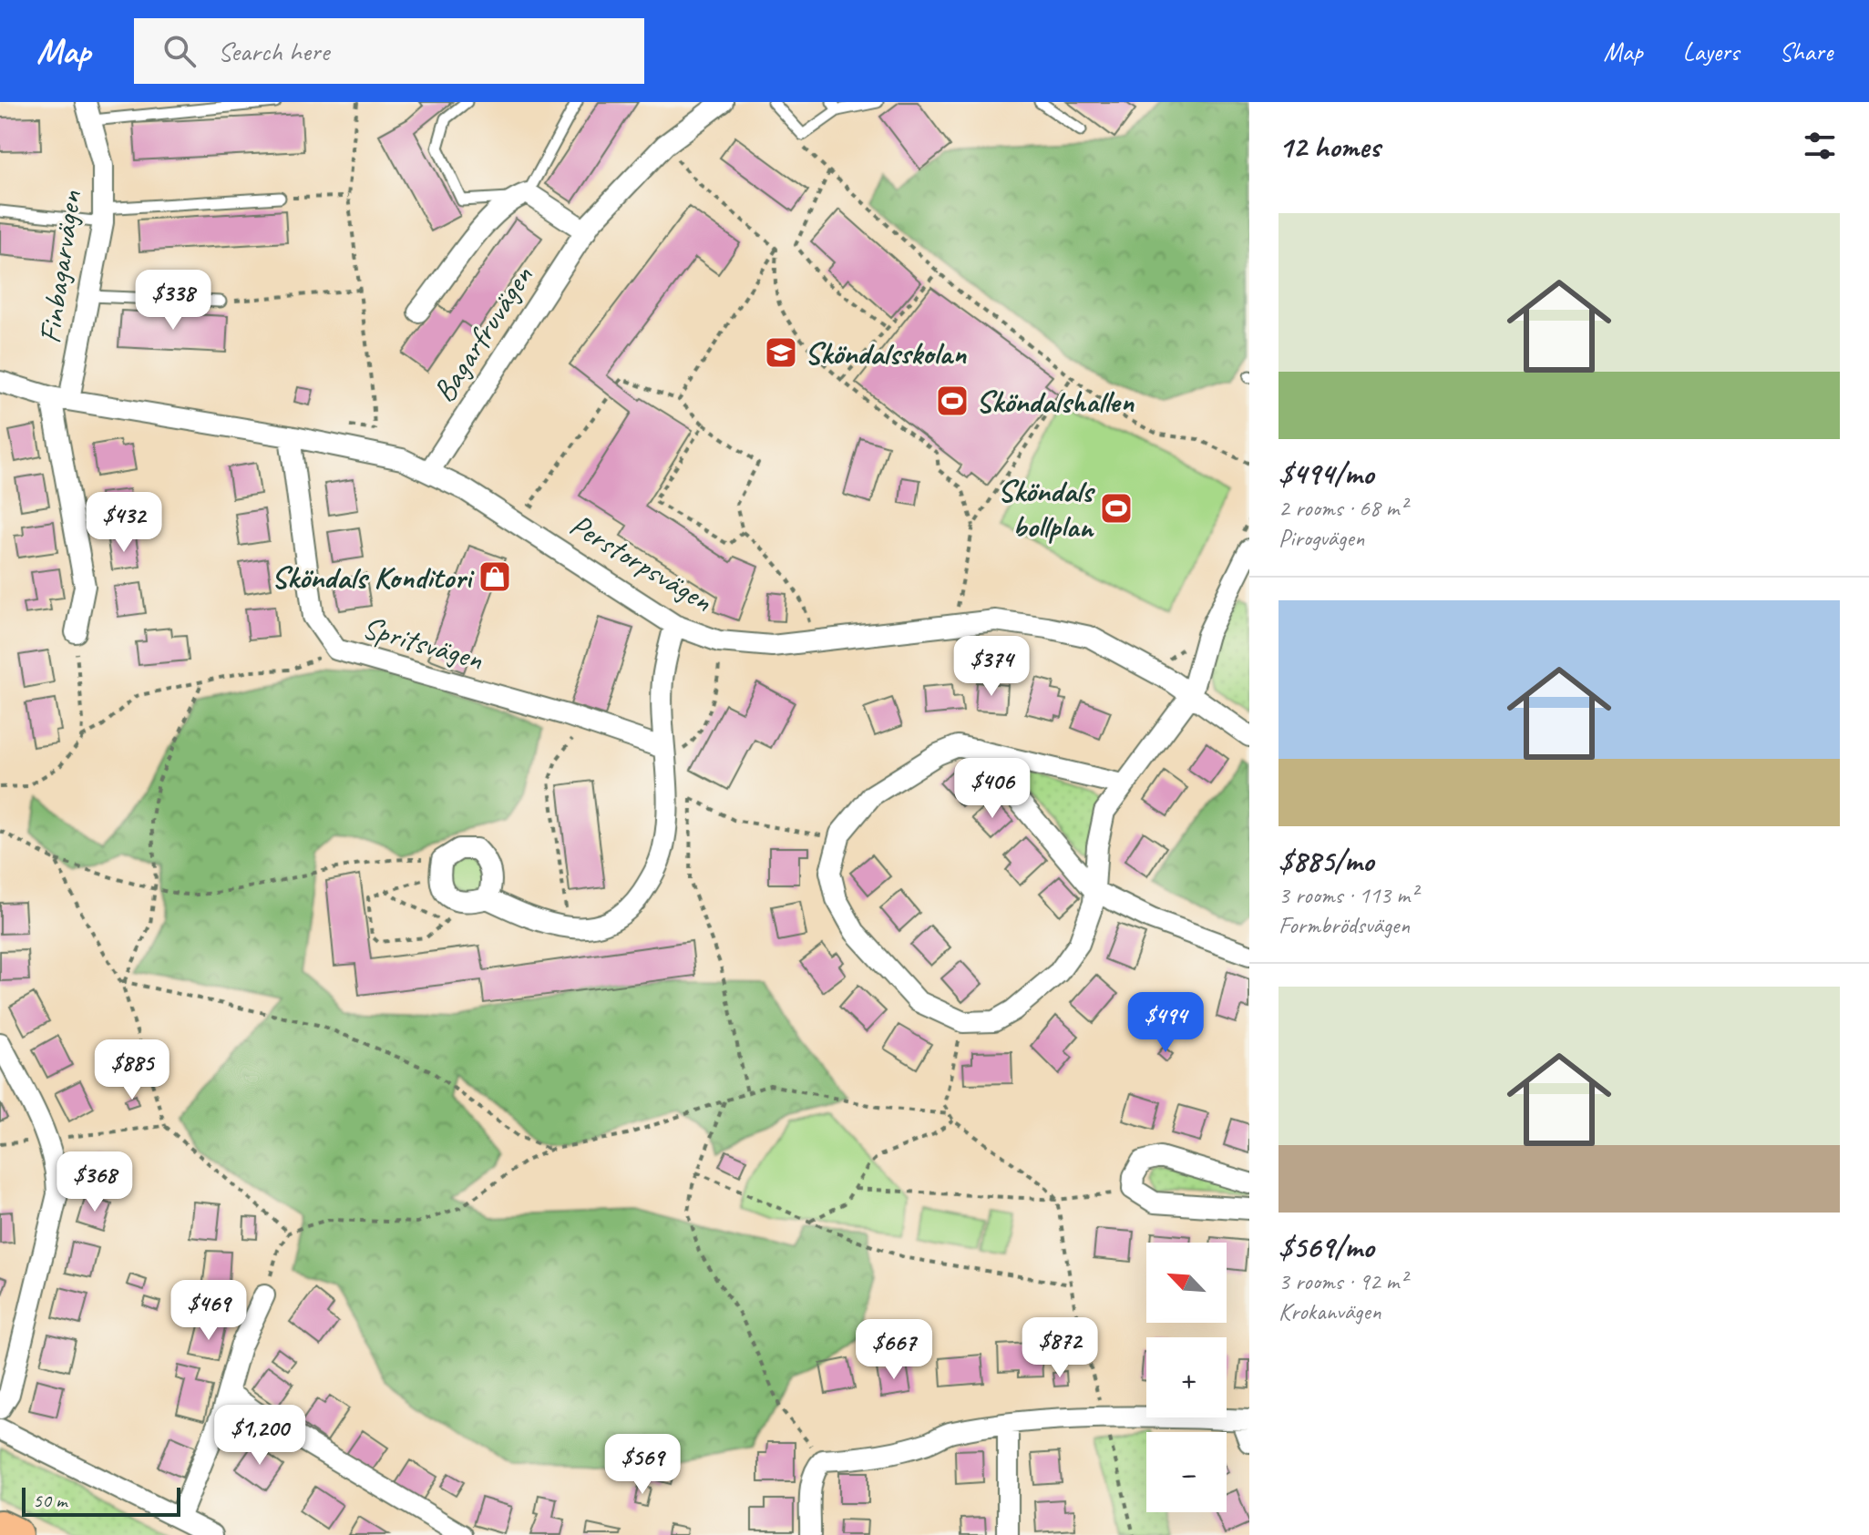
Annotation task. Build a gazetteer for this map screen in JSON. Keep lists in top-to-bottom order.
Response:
{
  "streets": {
    "street": [
      "Finbagarvägen",
      "Bagarfruvägen",
      "Perstorpsvägen",
      "Spritsvägen"
    ]
  },
  "crossings": [
    ["Finbagarvägen", "Perstorpsvägen"],
    ["Bagarfruvägen", "Perstorpsvägen"],
    ["Perstorpsvägen", "Spritsvägen"]
  ],
  "places": {
    "school or university": ["Sköndalsskolan"],
    "sports": ["Sköndalshallen", "Sköndals bollplan"],
    "shop": ["Sköndals Konditori"]
  },
  "scale_bar": "50 m",
  "north": "top left",
  "page": {
    "header": "Map",
    "search": "Search here",
    "nav": ["Map", "Layers", "Share"],
    "heading": "12 homes",
    "list": [
      {
        "name": "$494/mo",
        "note": "2 rooms · 68 m² · Pirogvägen"
      },
      {
        "name": "$885/mo",
        "note": "3 rooms · 113 m² · Formbrödsvägen"
      },
      {
        "name": "$569/mo",
        "note": "3 rooms · 92 m² · Krokanvägen"
      }
    ],
    "price": [
      "$338",
      "$432",
      "$374",
      "$406",
      "$494",
      "$885",
      "$368",
      "$469",
      "$872",
      "$667",
      "$1,200",
      "$569"
    ],
    "map_buttons": ["+", "−"],
    "scale": "50 m"
  }
}
